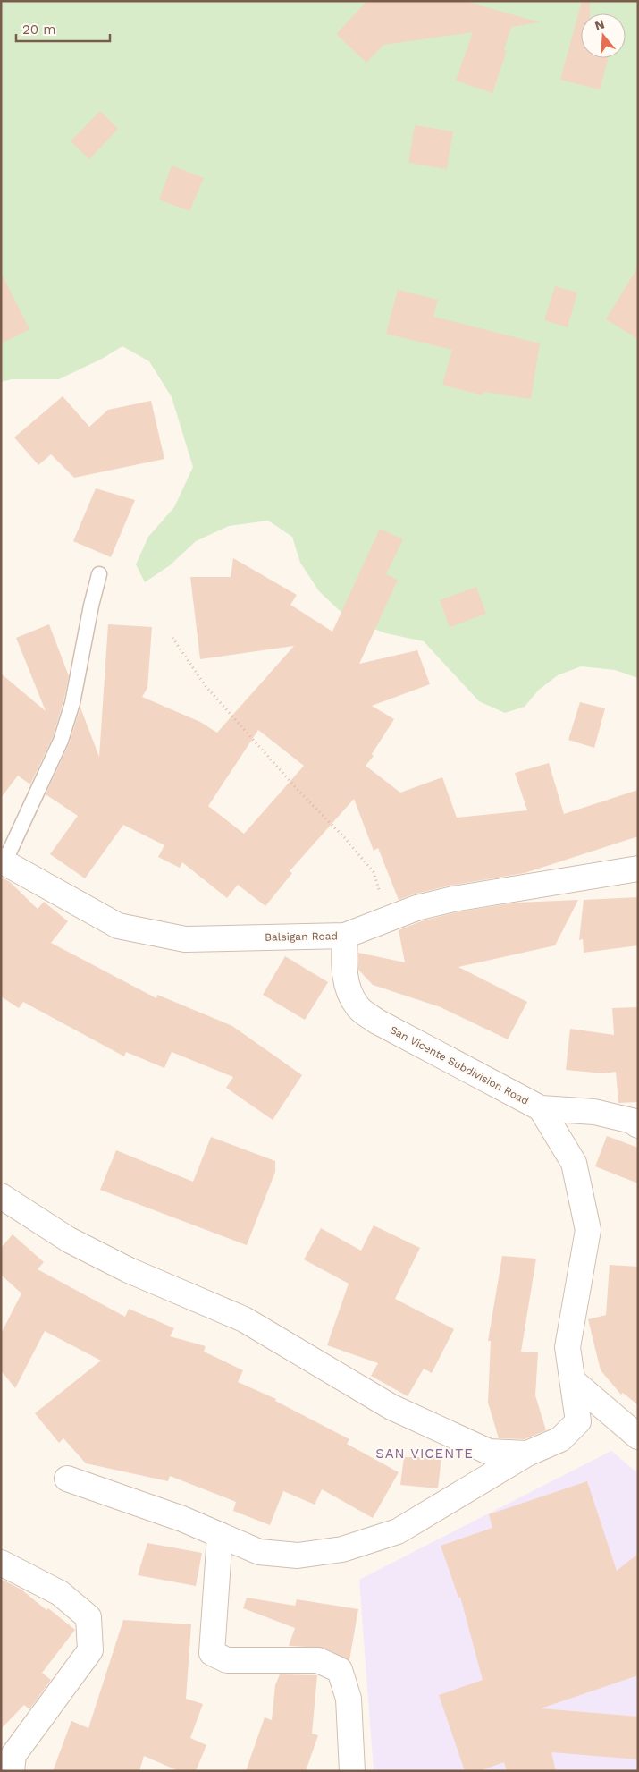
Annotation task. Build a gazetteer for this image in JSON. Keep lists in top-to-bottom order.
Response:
{
  "streets": {
    "street": ["Balsigan Road", "San Vicente Subdivision Road"]
  },
  "crossings": [
    ["Balsigan Road", "San Vicente Subdivision Road"]
  ],
  "districts": ["SAN VICENTE"],
  "scale_bar": "20 m",
  "north": "top"
}
